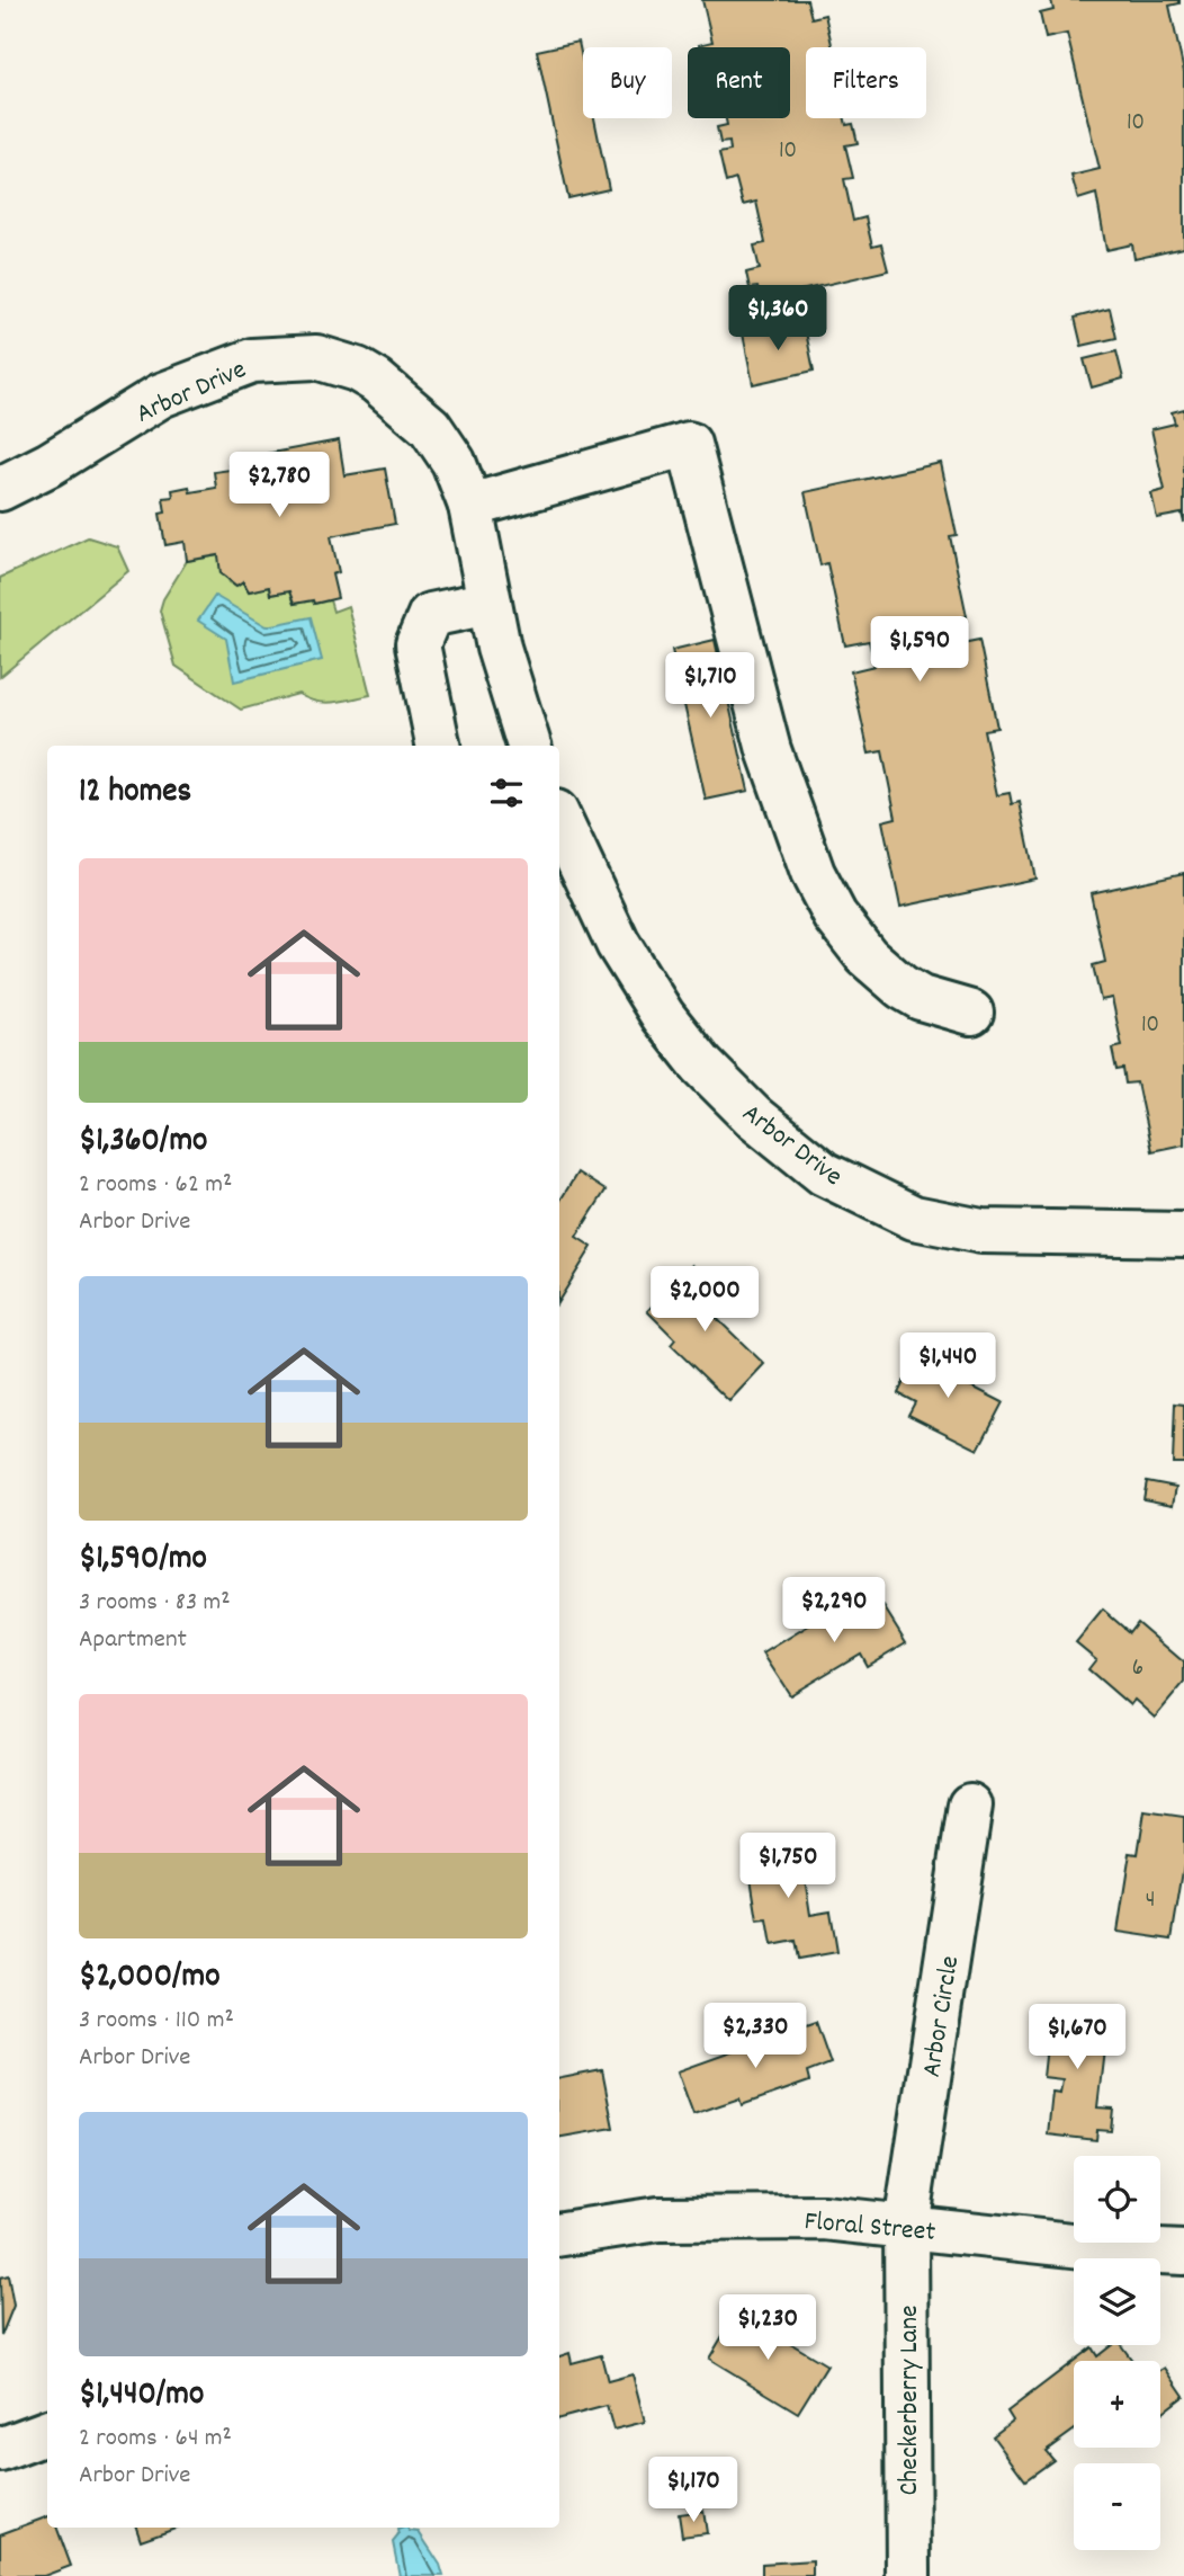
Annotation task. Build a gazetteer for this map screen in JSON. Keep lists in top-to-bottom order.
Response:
{
  "streets": {
    "street": [
      "Arbor Drive",
      "Arbor Circle",
      "Floral Street",
      "Checkerberry Lane"
    ]
  },
  "crossings": [
    ["Arbor Circle", "Floral Street"],
    ["Arbor Circle", "Checkerberry Lane"],
    ["Floral Street", "Checkerberry Lane"]
  ],
  "house_numbers": [
    "10",
    "10",
    "10",
    "6",
    "4"
  ],
  "page": {
    "chip": ["Buy", "Rent", "Filters"],
    "price": [
      "$1,360",
      "$2,780",
      "$1,590",
      "$1,710",
      "$2,000",
      "$1,440",
      "$2,290",
      "$1,750",
      "$2,330",
      "$1,670",
      "$1,230",
      "$1,170"
    ],
    "heading": "12 homes",
    "list": [
      {
        "name": "$1,360/mo",
        "note": "2 rooms · 62 m² · Arbor Drive"
      },
      {
        "name": "$1,590/mo",
        "note": "3 rooms · 83 m² · Apartment"
      },
      {
        "name": "$2,000/mo",
        "note": "3 rooms · 110 m² · Arbor Drive"
      },
      {
        "name": "$1,440/mo",
        "note": "2 rooms · 64 m² · Arbor Drive"
      }
    ],
    "map_buttons": ["+", "−"]
  }
}
